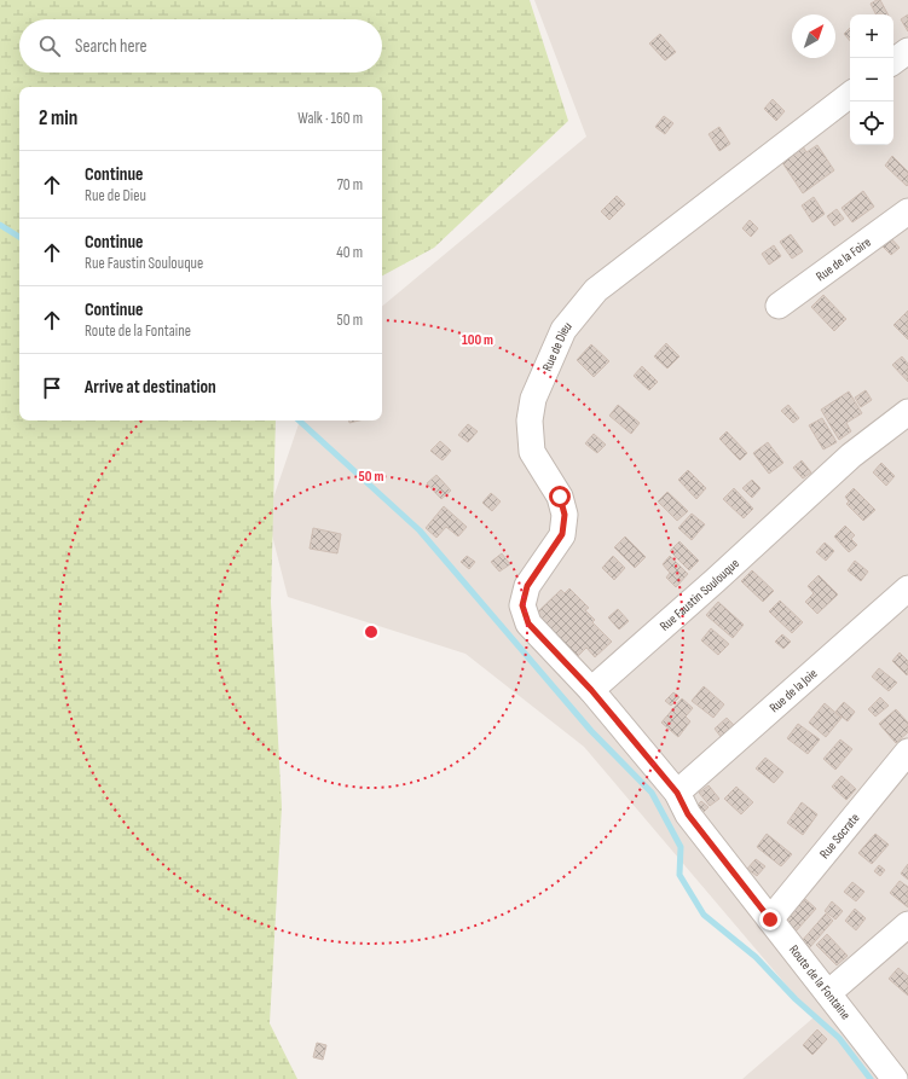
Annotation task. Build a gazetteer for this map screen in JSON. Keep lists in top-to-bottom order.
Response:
{
  "streets": {
    "street": [
      "Rue de la Foire",
      "Rue de Dieu",
      "Rue Faustin Soulouque",
      "Rue de la Joie",
      "Rue Socrate",
      "Route de la Fontaine"
    ]
  },
  "crossings": [
    ["Rue de Dieu", "Rue Faustin Soulouque"],
    ["Rue de la Joie", "Route de la Fontaine"],
    ["Rue Socrate", "Route de la Fontaine"]
  ],
  "north": "top right",
  "page": {
    "map_buttons": ["+", "−"],
    "search": "Search here",
    "heading": ["2 min", "Walk · 160 m"],
    "list": [
      ["Continue", "Rue de Dieu", "70 m"],
      ["Continue", "Rue Faustin Soulouque", "40 m"],
      ["Continue", "Route de la Fontaine", "50 m"],
      "Arrive at destination"
    ]
  },
  "rings": ["100 m", "50 m"]
}
